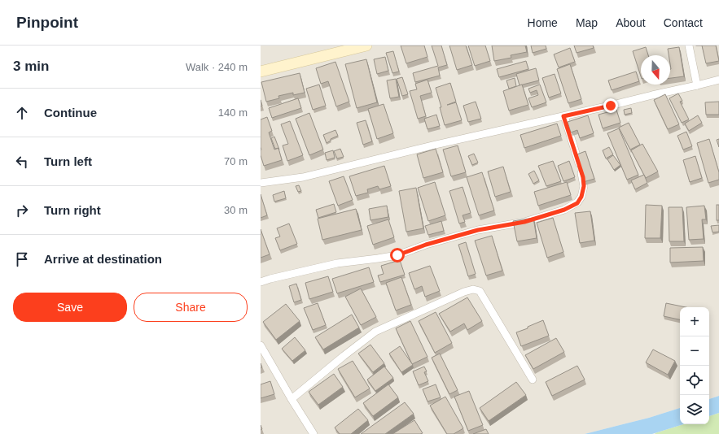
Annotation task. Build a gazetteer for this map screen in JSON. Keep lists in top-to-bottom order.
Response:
{
  "north": "bottom",
  "page": {
    "header": "Pinpoint",
    "nav": [
      "Home",
      "Map",
      "About",
      "Contact"
    ],
    "heading": ["3 min", "Walk · 240 m"],
    "list": [
      ["Continue", "140 m"],
      ["Turn left", "70 m"],
      ["Turn right", "30 m"],
      "Arrive at destination"
    ],
    "buttons": ["Save", "Share"],
    "map_buttons": ["+", "−"]
  }
}
